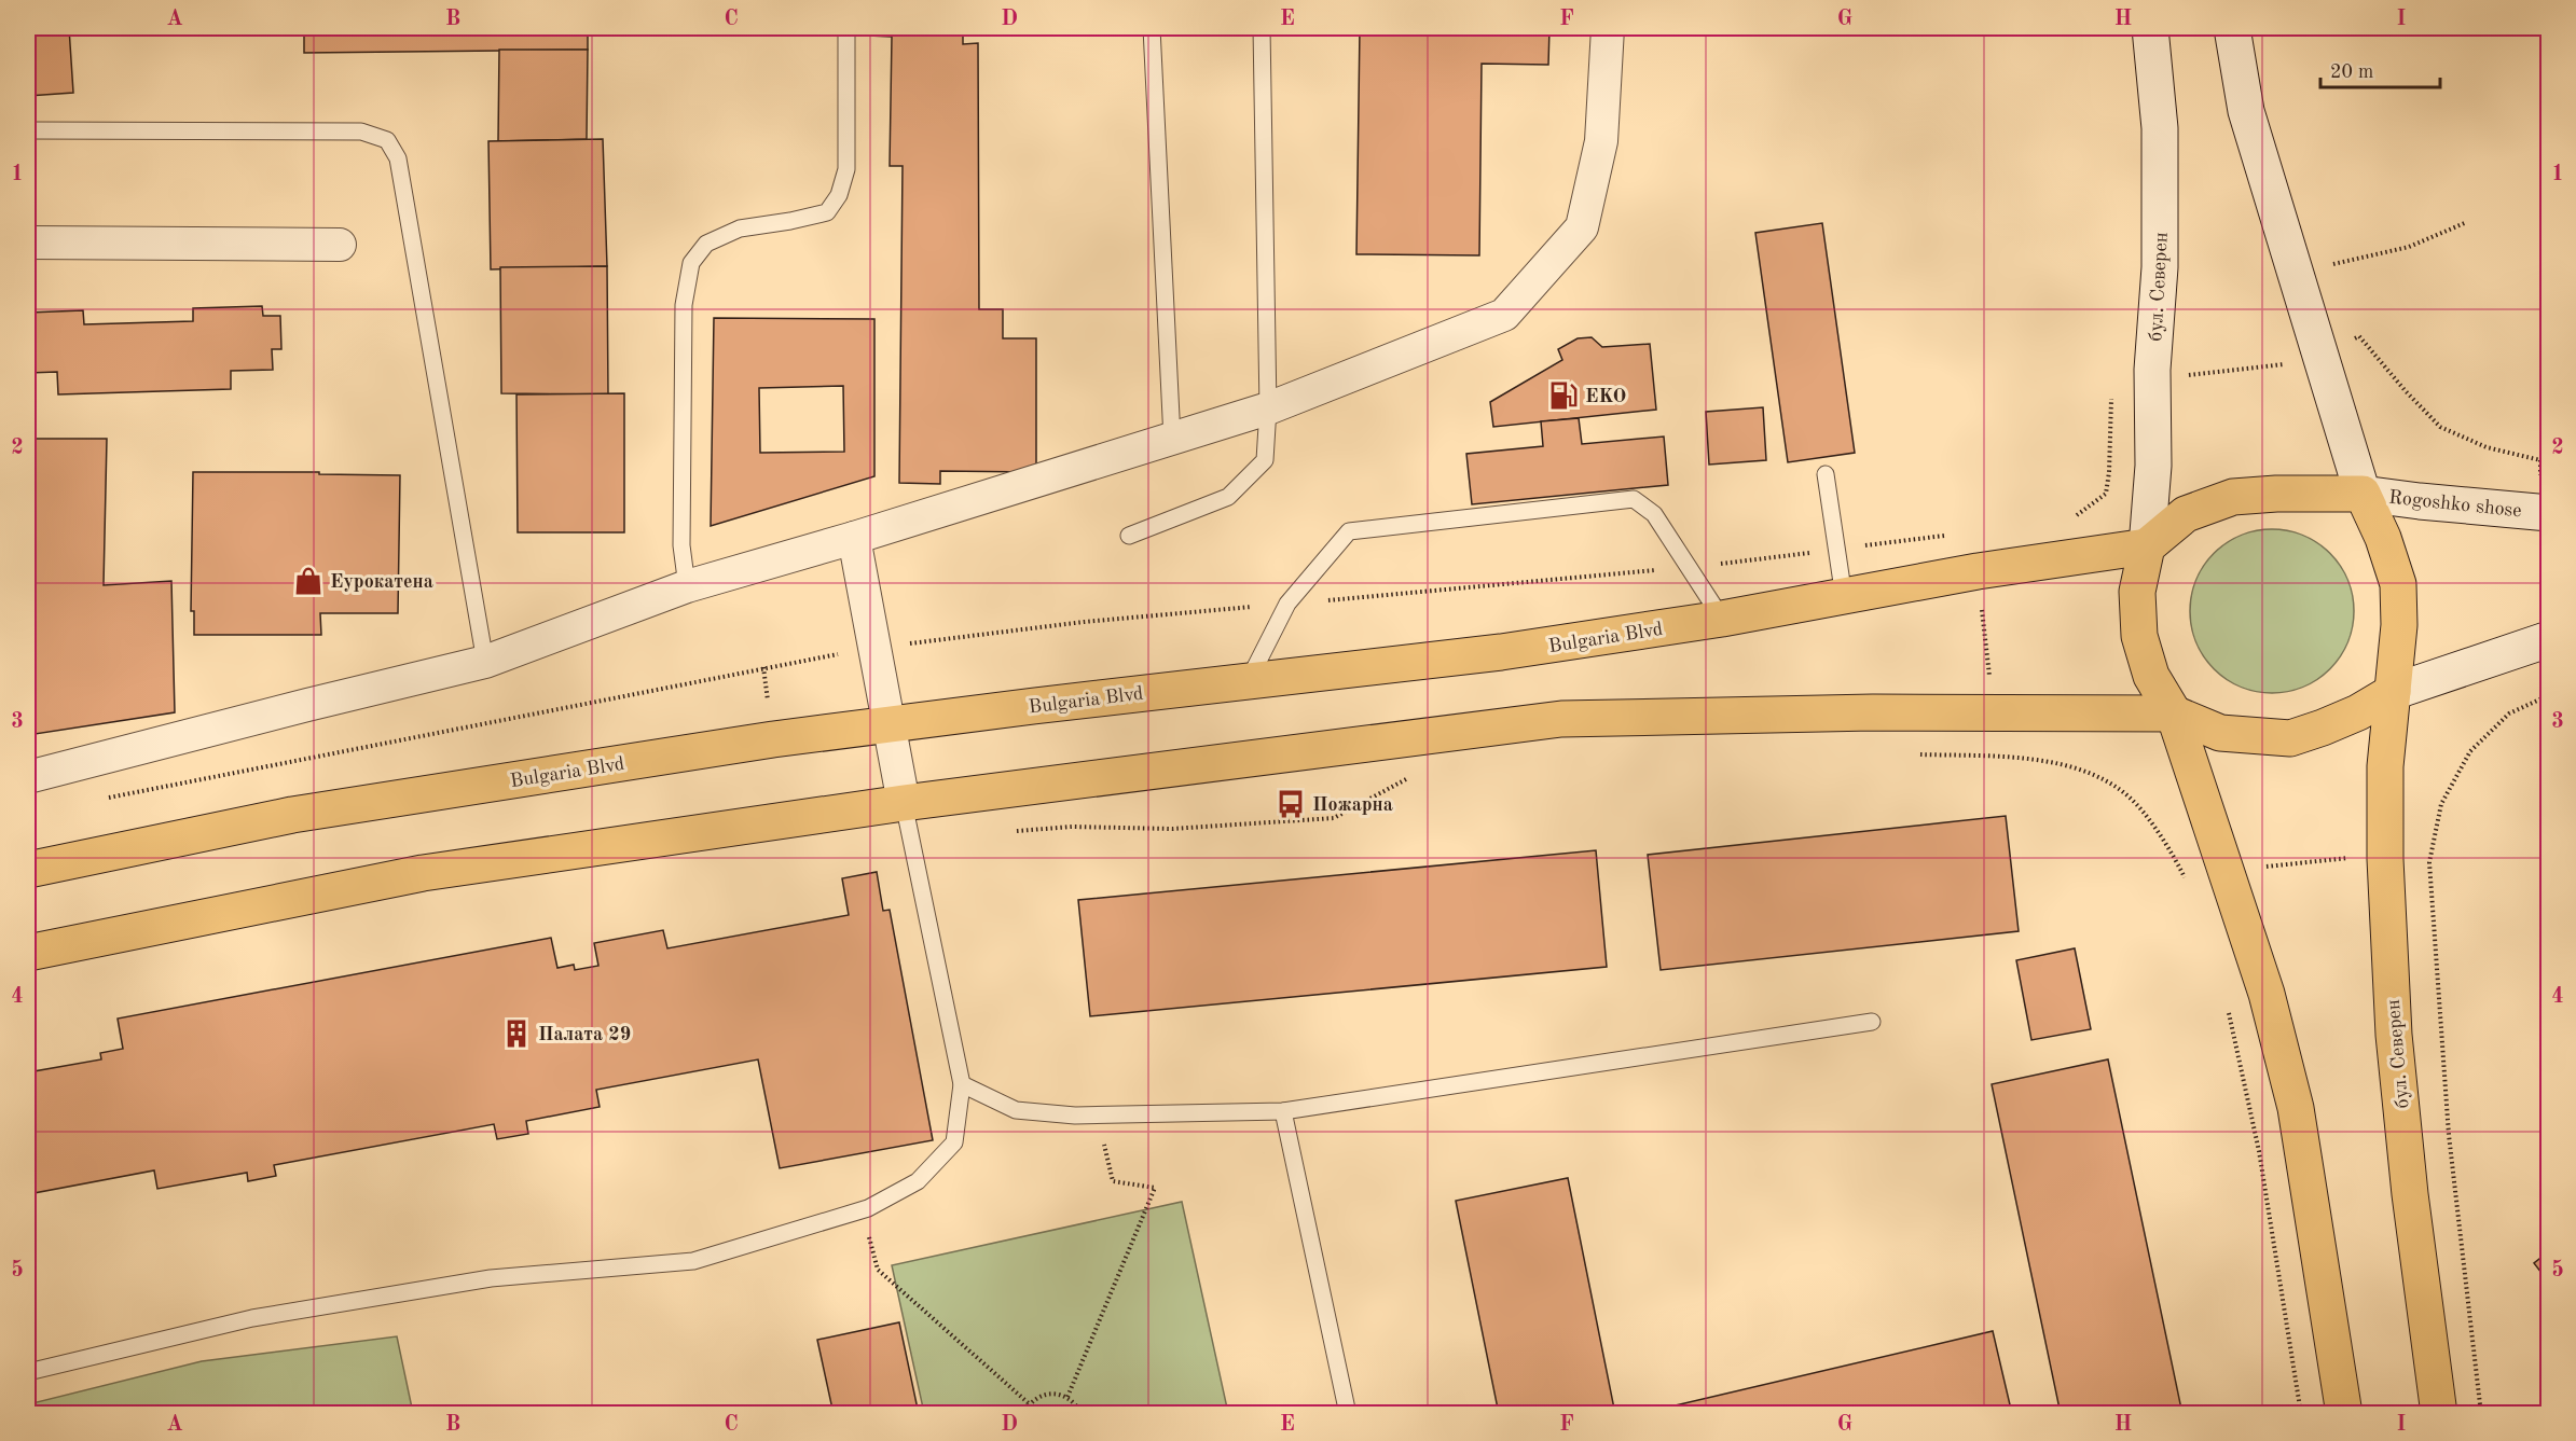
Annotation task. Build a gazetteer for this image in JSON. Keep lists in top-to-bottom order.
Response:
{
  "streets": {
    "main road": ["бул. Северен", "Rogoshko shose", "Bulgaria Blvd"]
  },
  "crossings": [
    ["бул. Северен", "Rogoshko shose"],
    ["бул. Северен", "Bulgaria Blvd"]
  ],
  "places": {
    "fuel station": ["EKO"],
    "shop": ["Еурокатена"],
    "bus stop": ["Пожарна"],
    "building": ["Палата 29"]
  },
  "scale_bar": "20 m",
  "grid": {
    "columns": [
      "A",
      "B",
      "C",
      "D",
      "E",
      "F",
      "G",
      "H",
      "I"
    ],
    "rows": [
      "1",
      "2",
      "3",
      "4",
      "5"
    ]
  }
}
